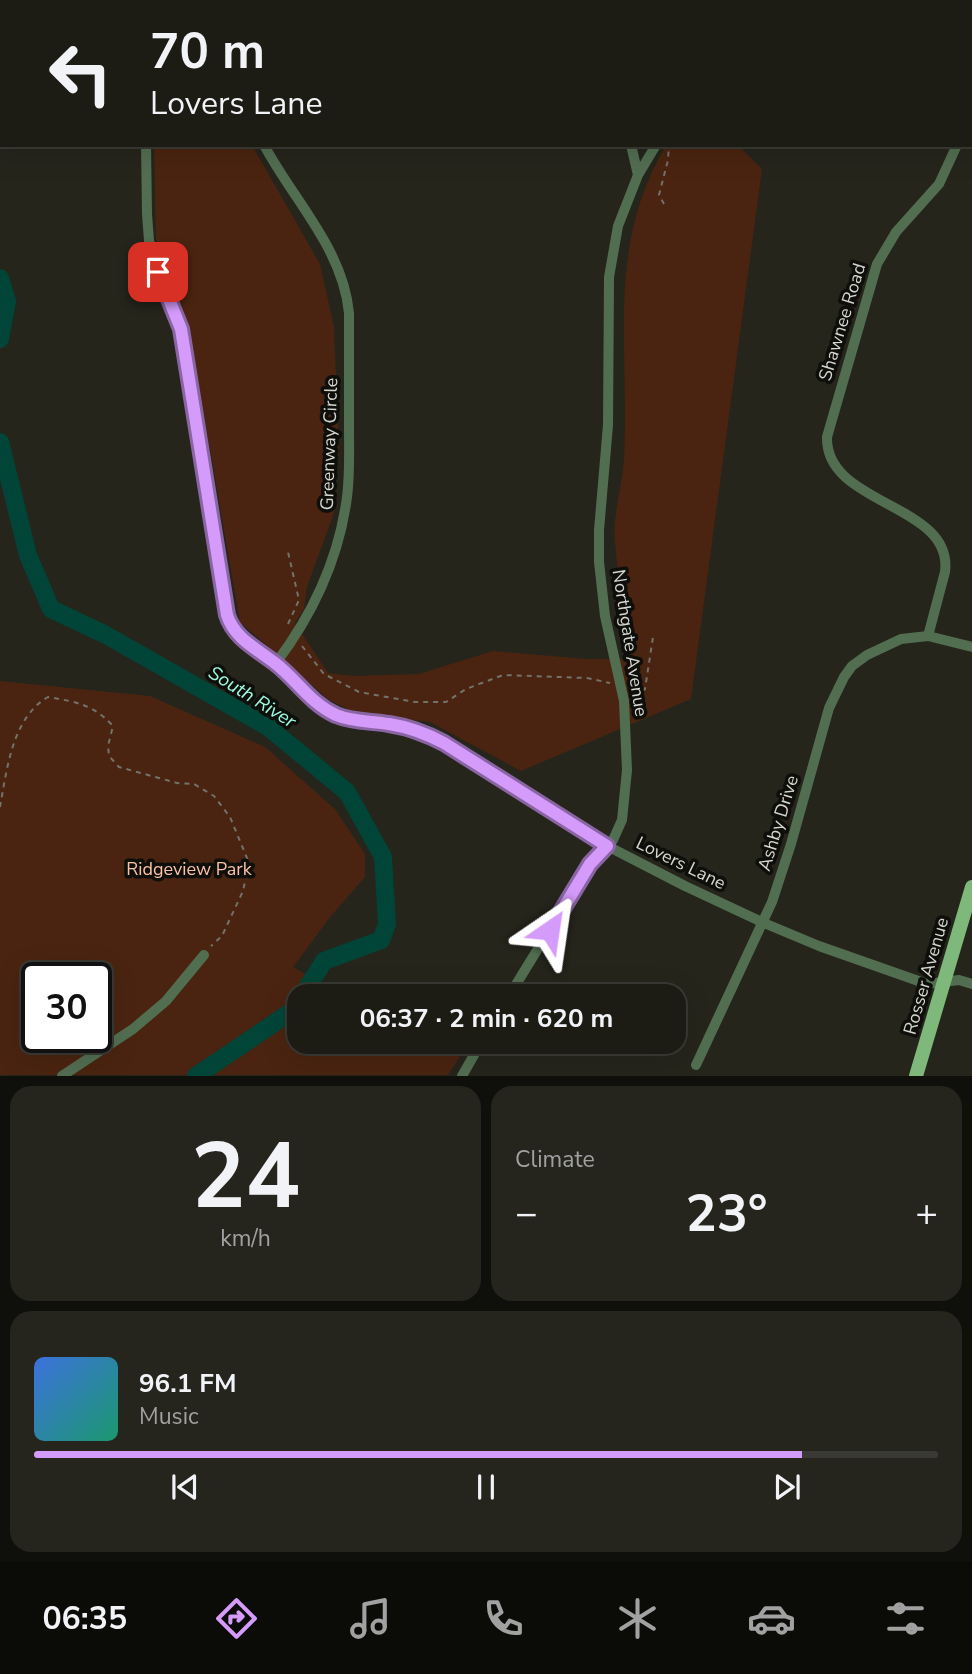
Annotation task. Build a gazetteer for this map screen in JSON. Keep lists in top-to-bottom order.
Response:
{
  "streets": {
    "main road": ["Rosser Avenue"],
    "street": [
      "Shawnee Road",
      "Greenway Circle",
      "Northgate Avenue",
      "Ashby Drive",
      "Lovers Lane"
    ]
  },
  "crossings": [
    ["Shawnee Road", "Ashby Drive"],
    ["Greenway Circle", "Lovers Lane"],
    ["Northgate Avenue", "Lovers Lane"],
    ["Ashby Drive", "Lovers Lane"],
    ["Lovers Lane", "Rosser Avenue"]
  ],
  "water": ["South River"],
  "parks": ["Ridgeview Park"],
  "page": {
    "turn": ["70 m", "Lovers Lane"],
    "limit": "30",
    "trip": "06:37 · 2 min · 620 m",
    "tile": [
      ["24", "km/h"],
      "Climate"
    ],
    "heat": ["−", "23°", "+"],
    "song": ["96.1 FM", "Music"],
    "tabs": "06:35"
  }
}
